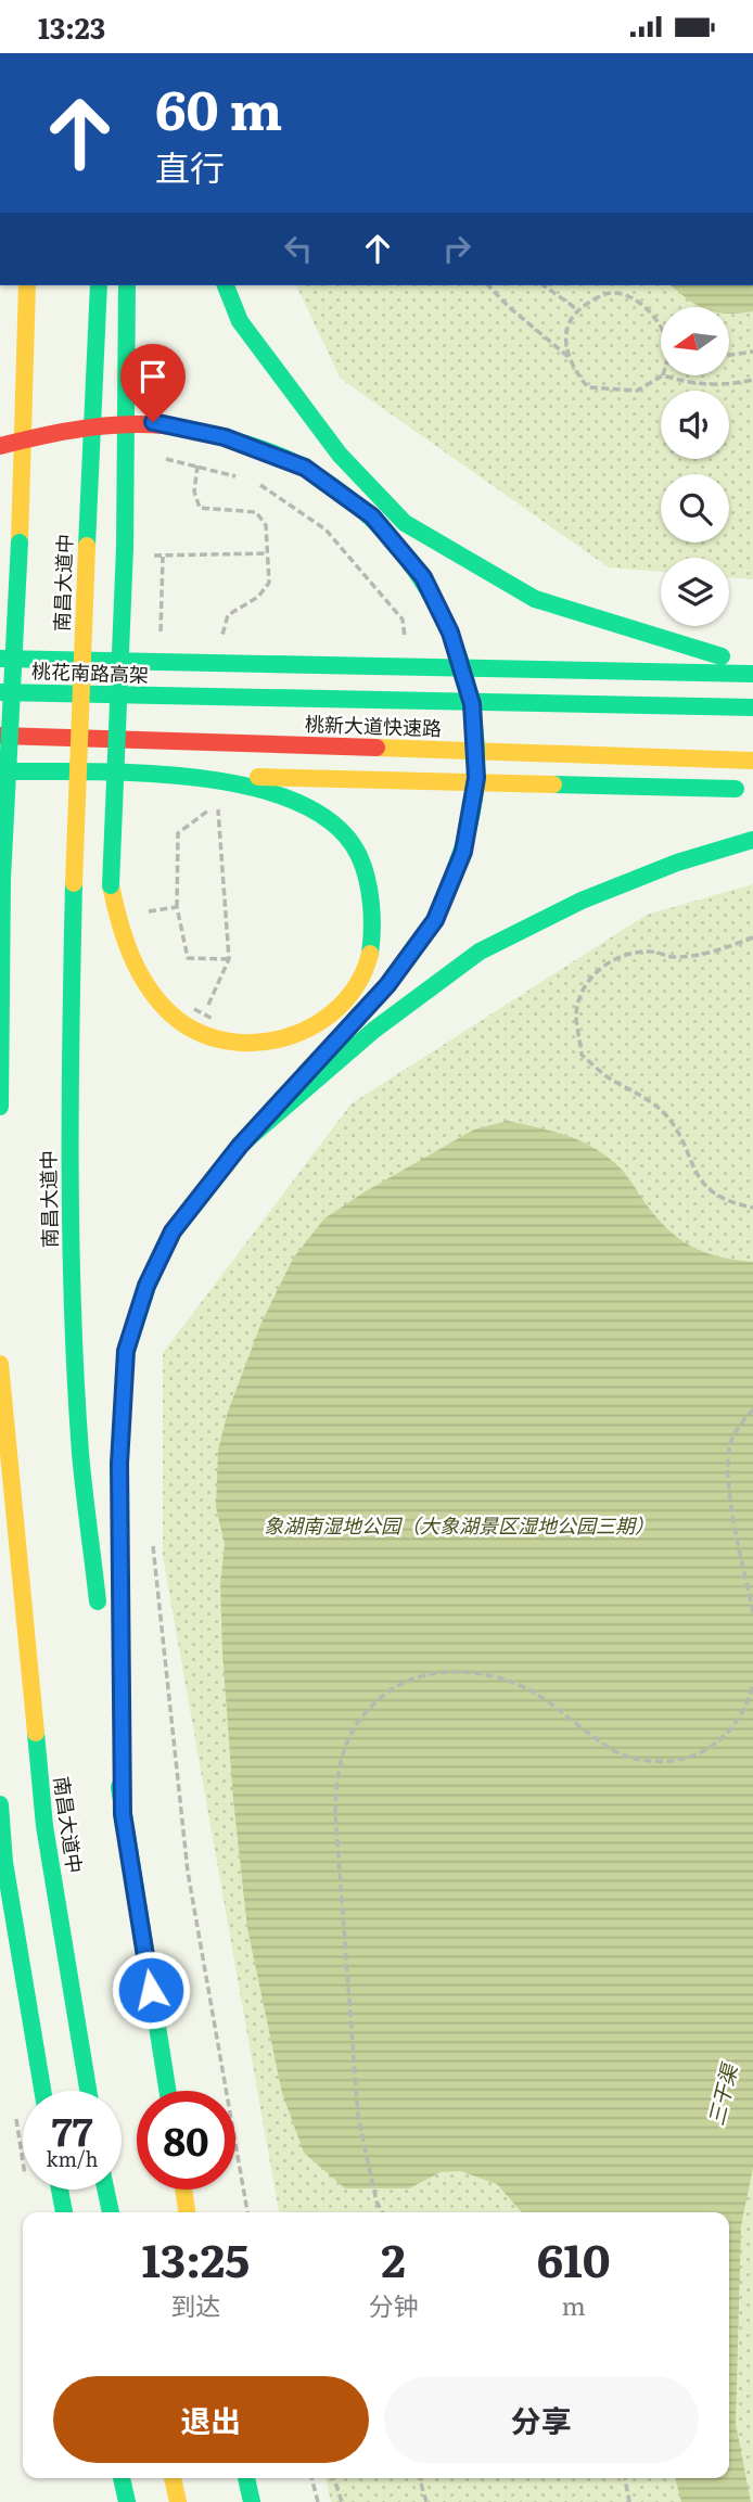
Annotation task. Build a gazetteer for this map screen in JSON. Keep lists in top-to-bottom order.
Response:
{
  "streets": {
    "highway": ["南昌大道中", "桃花南路高架", "桃新大道快速路"]
  },
  "crossings": [
    ["桃花南路高架", "桃新大道快速路"]
  ],
  "water": ["三干渠"],
  "parks": ["象湖南湿地公园（大象湖景区湿地公园三期）"],
  "north": "left",
  "page": {
    "status": "13:23",
    "turn": ["60 m", "直行"],
    "speed": "77 km/h",
    "limit": "80",
    "eta": [
      "13:25",
      "到达",
      "2",
      "分钟",
      "610",
      "m"
    ],
    "buttons": ["退出", "分享"]
  }
}
